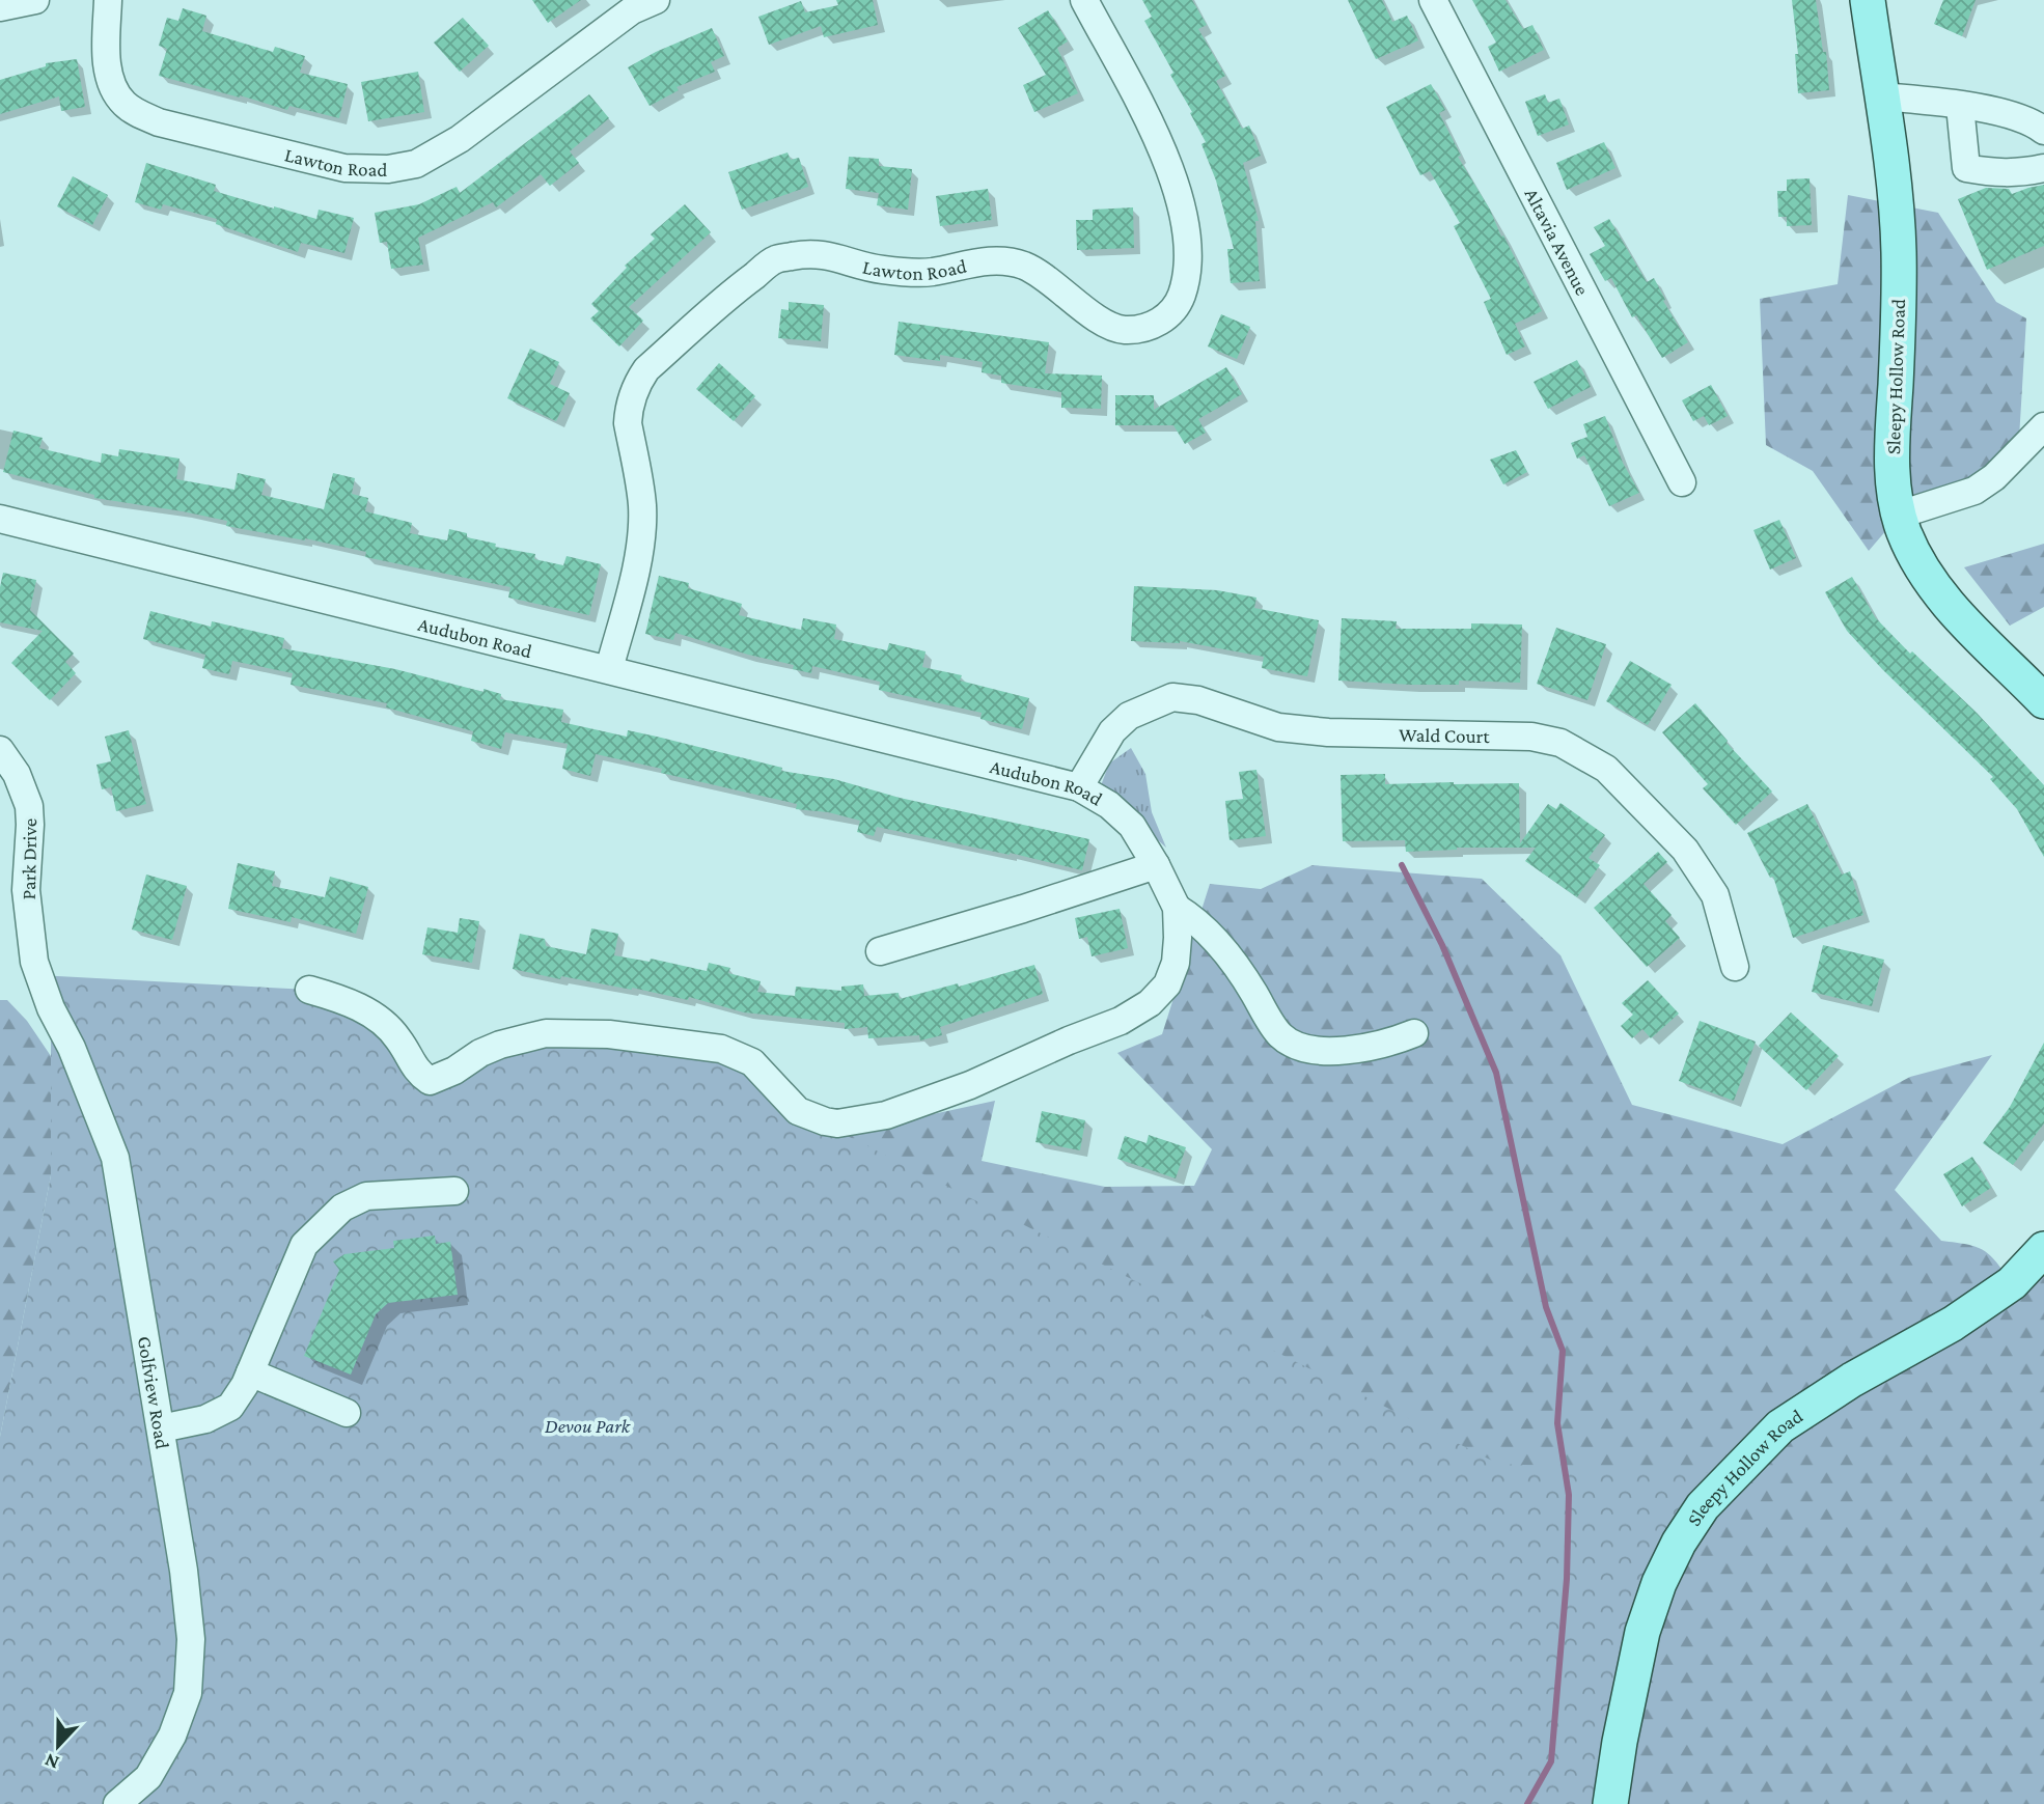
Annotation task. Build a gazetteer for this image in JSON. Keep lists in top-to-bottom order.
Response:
{
  "streets": {
    "main road": ["Sleepy Hollow Road"],
    "street": [
      "Lawton Road",
      "Altavia Avenue",
      "Audubon Road",
      "Wald Court",
      "Park Drive",
      "Golfview Road"
    ]
  },
  "crossings": [
    ["Lawton Road", "Audubon Road"],
    ["Audubon Road", "Wald Court"],
    ["Park Drive", "Golfview Road"]
  ],
  "parks": ["Devou Park"],
  "north": "bottom"
}
